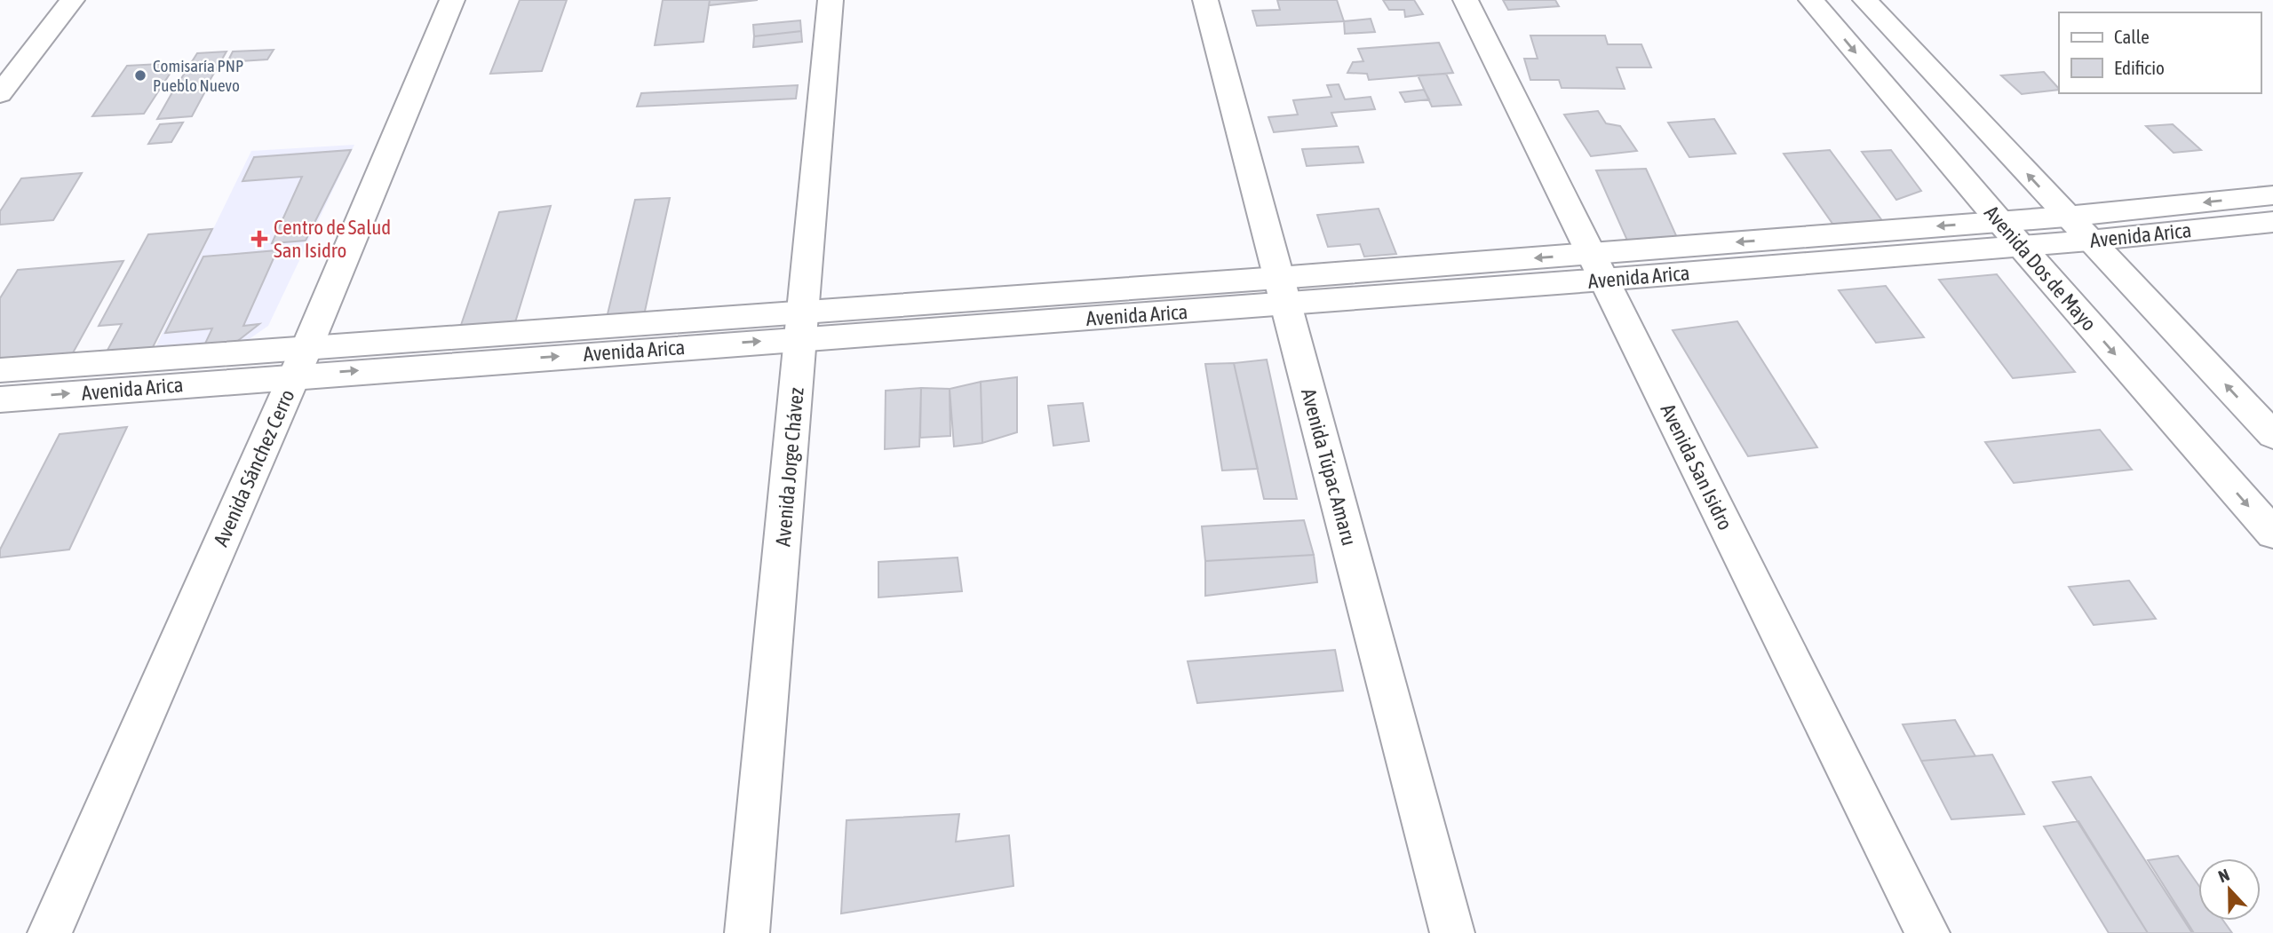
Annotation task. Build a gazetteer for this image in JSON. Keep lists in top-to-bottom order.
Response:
{
  "streets": {
    "street": [
      "Avenida Arica",
      "Avenida Dos de Mayo",
      "Avenida Jorge Chávez",
      "Avenida Túpac Amaru",
      "Avenida San Isidro",
      "Avenida Sánchez Cerro"
    ]
  },
  "crossings": [
    ["Avenida Arica", "Avenida Dos de Mayo"],
    ["Avenida Arica", "Avenida Jorge Chávez"],
    ["Avenida Arica", "Avenida Túpac Amaru"],
    ["Avenida Arica", "Avenida San Isidro"],
    ["Avenida Arica", "Avenida Sánchez Cerro"]
  ],
  "places": {
    "other": ["Comisaría PNP Pueblo Nuevo"],
    "health": ["Centro de Salud San Isidro"]
  },
  "legend": ["Calle", "Edificio"],
  "north": "top"
}
